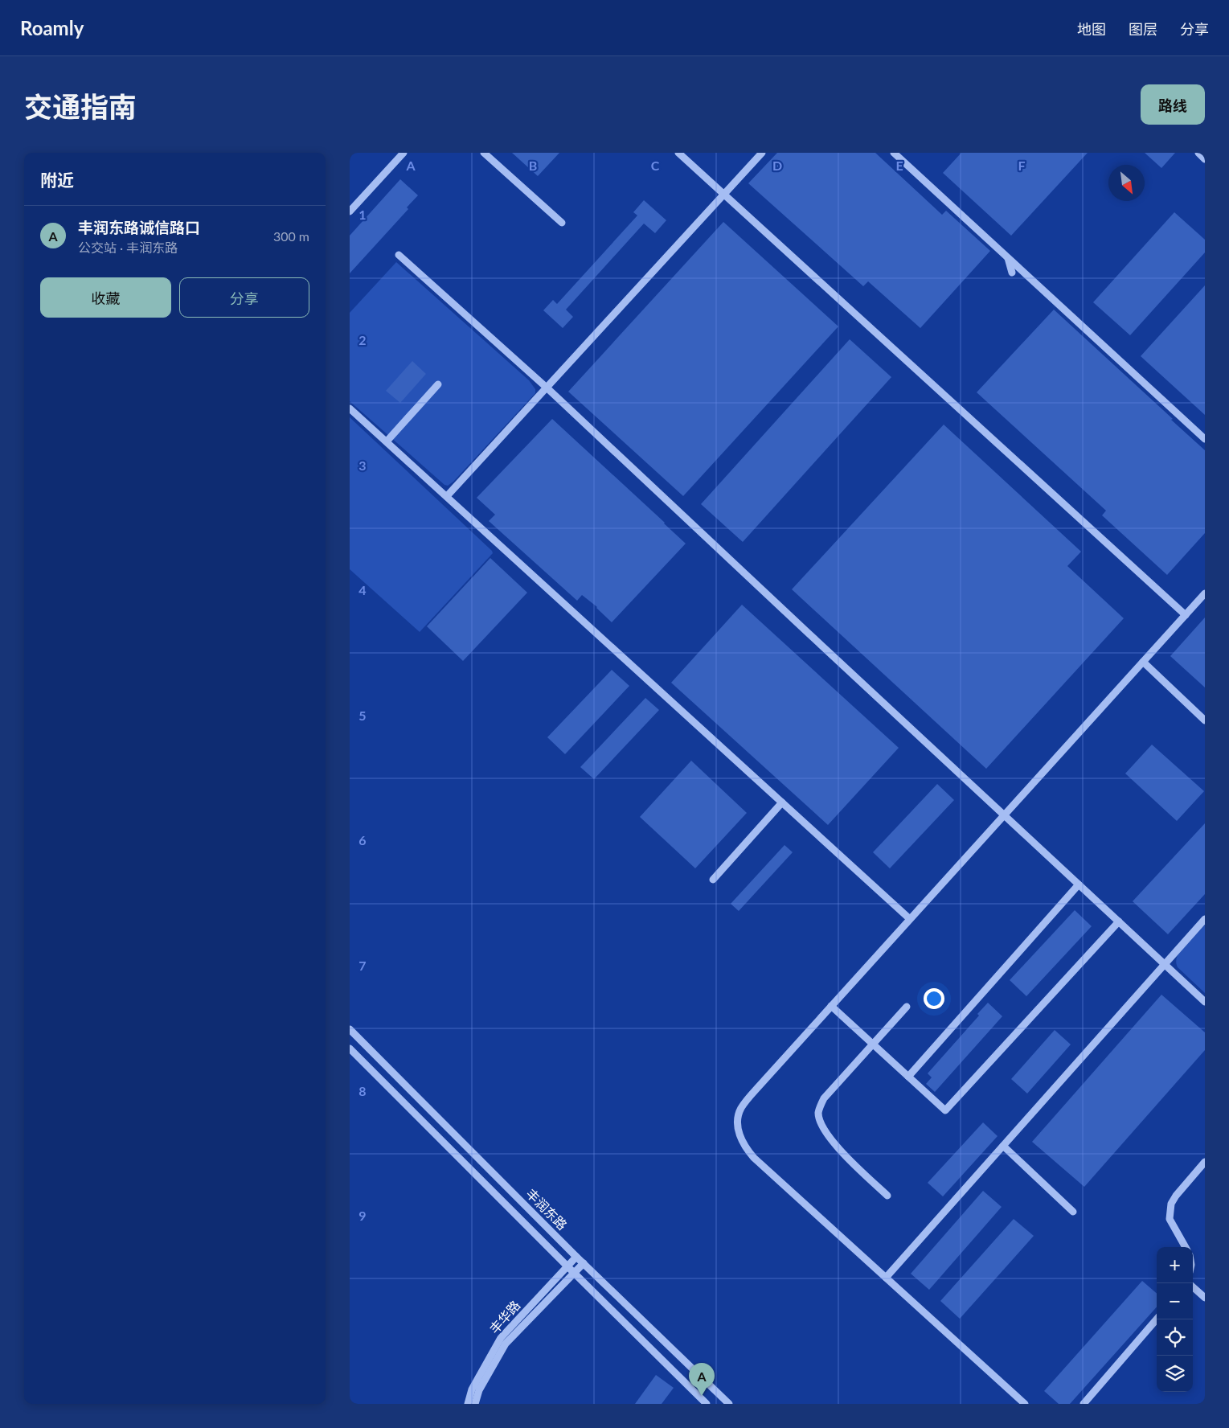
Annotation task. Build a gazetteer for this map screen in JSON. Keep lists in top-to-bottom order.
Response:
{
  "streets": {
    "street": ["丰润东路", "丰华路"]
  },
  "crossings": [
    ["丰润东路", "丰华路"]
  ],
  "north": "bottom right",
  "page": {
    "header": "Roamly",
    "nav": ["地图", "图层", "分享"],
    "title": "交通指南",
    "buttons": [
      "路线",
      ["收藏", "分享"]
    ],
    "heading": "附近",
    "list": [
      {
        "mark": "A",
        "name": "丰润东路诚信路口",
        "note": "公交站 · 丰润东路",
        "value": "300 m"
      }
    ],
    "map_buttons": ["+", "−"],
    "pins": "A"
  },
  "grid": {
    "columns": [
      "A",
      "B",
      "C",
      "D",
      "E",
      "F"
    ],
    "rows": [
      "1",
      "2",
      "3",
      "4",
      "5",
      "6",
      "7",
      "8",
      "9"
    ]
  }
}
